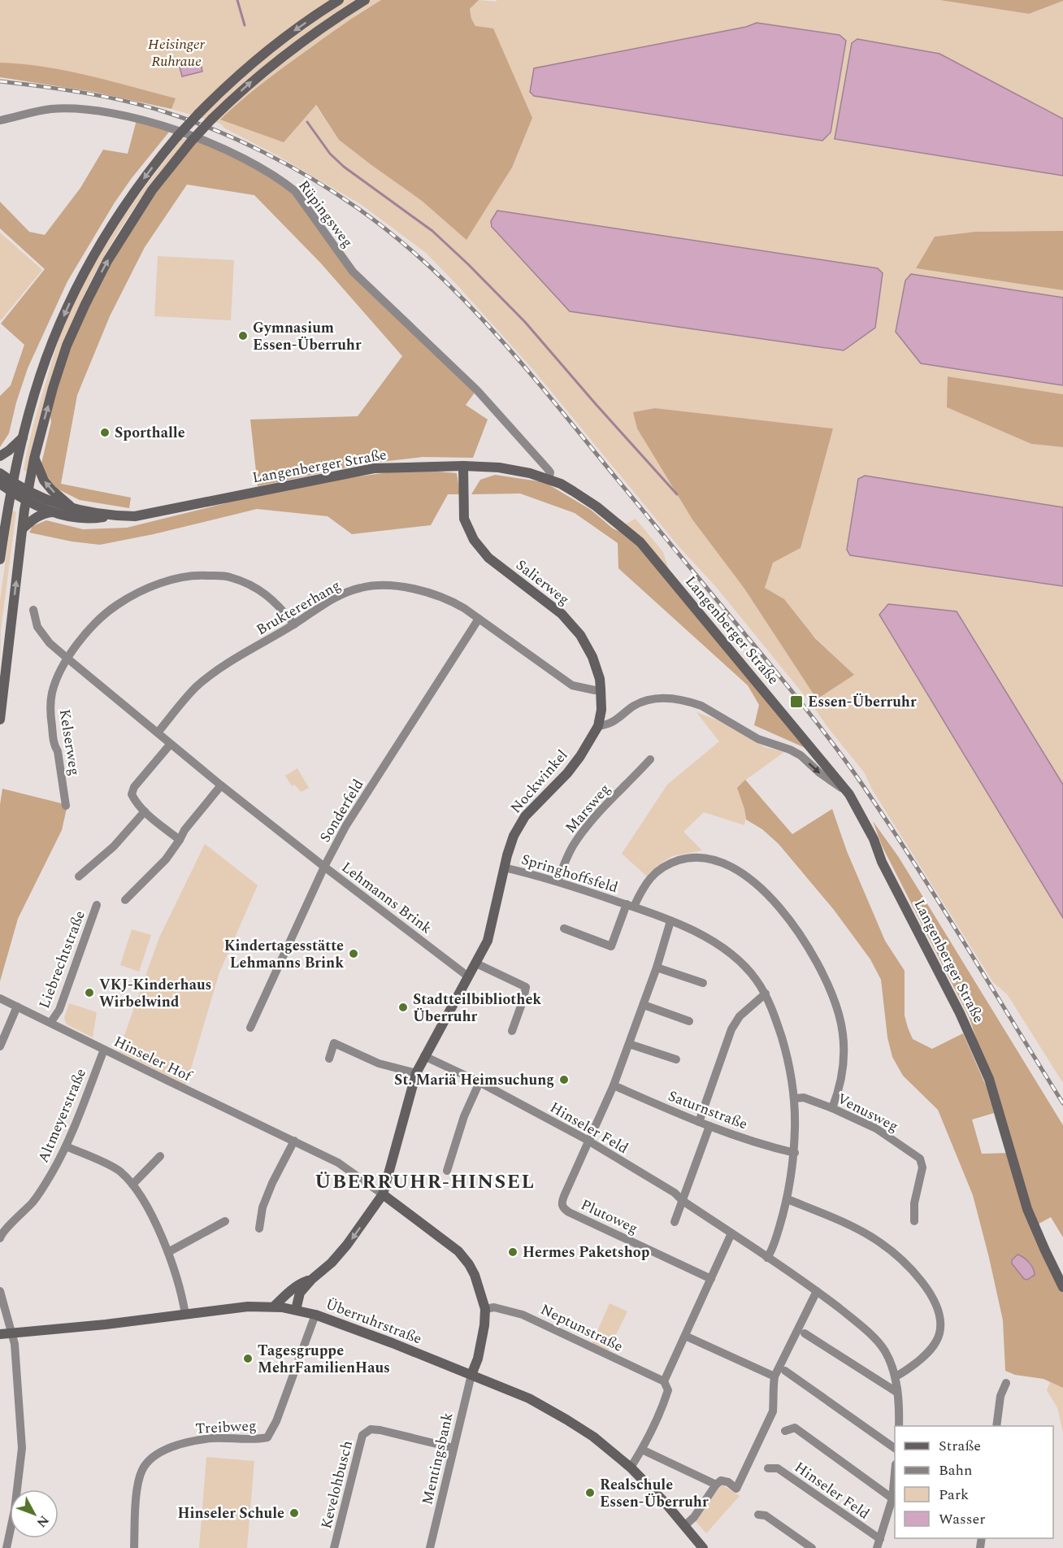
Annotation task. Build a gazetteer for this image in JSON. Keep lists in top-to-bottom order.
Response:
{
  "streets": {
    "main road": [
      "Langenberger Straße",
      "Salierweg",
      "Nockwinkel",
      "Überruhrstraße"
    ],
    "street": [
      "Rüpingsweg",
      "Bruktererhang",
      "Kelserweg",
      "Marsweg",
      "Sonderfeld",
      "Springhoffsfeld",
      "Lehmanns Brink",
      "Liebrechtstraße",
      "Hinseler Hof",
      "Saturnstraße",
      "Venusweg",
      "Altmeyerstraße",
      "Hinseler Feld",
      "Plutoweg",
      "Neptunstraße",
      "Treibweg",
      "Mentingsbank",
      "Kevelohbusch"
    ]
  },
  "crossings": [
    ["Rüpingsweg", "Langenberger Straße"],
    ["Langenberger Straße", "Salierweg"],
    ["Salierweg", "Bruktererhang"],
    ["Salierweg", "Nockwinkel"],
    ["Bruktererhang", "Kelserweg"],
    ["Bruktererhang", "Sonderfeld"],
    ["Bruktererhang", "Lehmanns Brink"],
    ["Kelserweg", "Lehmanns Brink"],
    ["Nockwinkel", "Springhoffsfeld"],
    ["Nockwinkel", "Lehmanns Brink"],
    ["Nockwinkel", "Hinseler Hof"],
    ["Nockwinkel", "Hinseler Feld"],
    ["Nockwinkel", "Überruhrstraße"],
    ["Marsweg", "Springhoffsfeld"],
    ["Sonderfeld", "Lehmanns Brink"],
    ["Springhoffsfeld", "Saturnstraße"],
    ["Springhoffsfeld", "Venusweg"],
    ["Springhoffsfeld", "Hinseler Feld"],
    ["Liebrechtstraße", "Hinseler Hof"],
    ["Hinseler Hof", "Altmeyerstraße"],
    ["Hinseler Feld", "Plutoweg"],
    ["Überruhrstraße", "Treibweg"],
    ["Überruhrstraße", "Mentingsbank"],
    ["Mentingsbank", "Kevelohbusch"]
  ],
  "districts": ["ÜBERRUHR-HINSEL"],
  "parks": ["Heisinger Ruhraue"],
  "places": {
    "other": [
      "Gymnasium Essen-Überruhr",
      "Sporthalle",
      "Kindertagesstätte Lehmanns Brink",
      "VKJ-Kinderhaus Wirbelwind",
      "Stadtteilbibliothek Überruhr",
      "St. Mariä Heimsuchung",
      "Hermes Paketshop",
      "Tagesgruppe MehrFamilienHaus",
      "Realschule Essen-Überruhr",
      "Hinseler Schule"
    ],
    "transit": ["Essen-Überruhr"]
  },
  "legend": [
    "Straße",
    "Bahn",
    "Park",
    "Wasser"
  ],
  "north": "bottom right"
}
